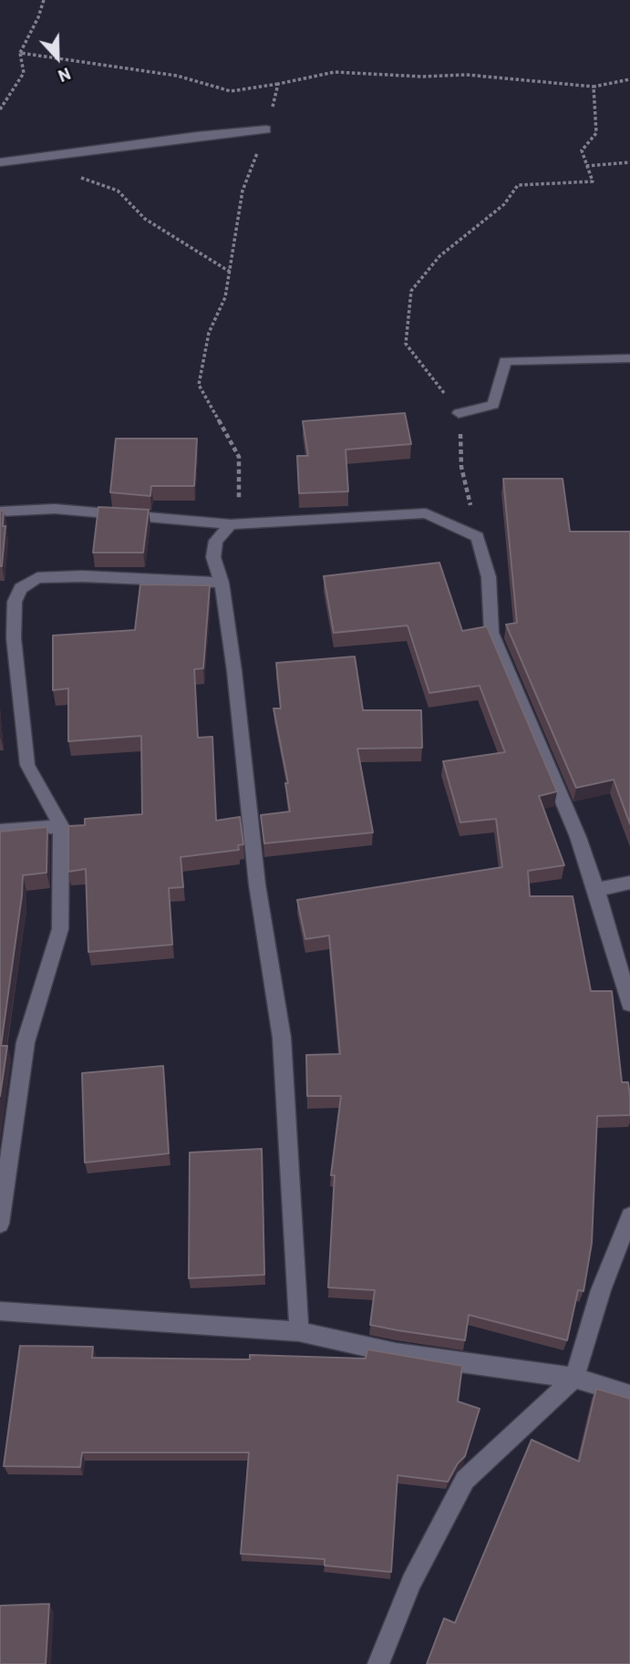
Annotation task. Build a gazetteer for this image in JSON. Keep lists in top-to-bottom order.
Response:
{
  "north": "bottom"
}
